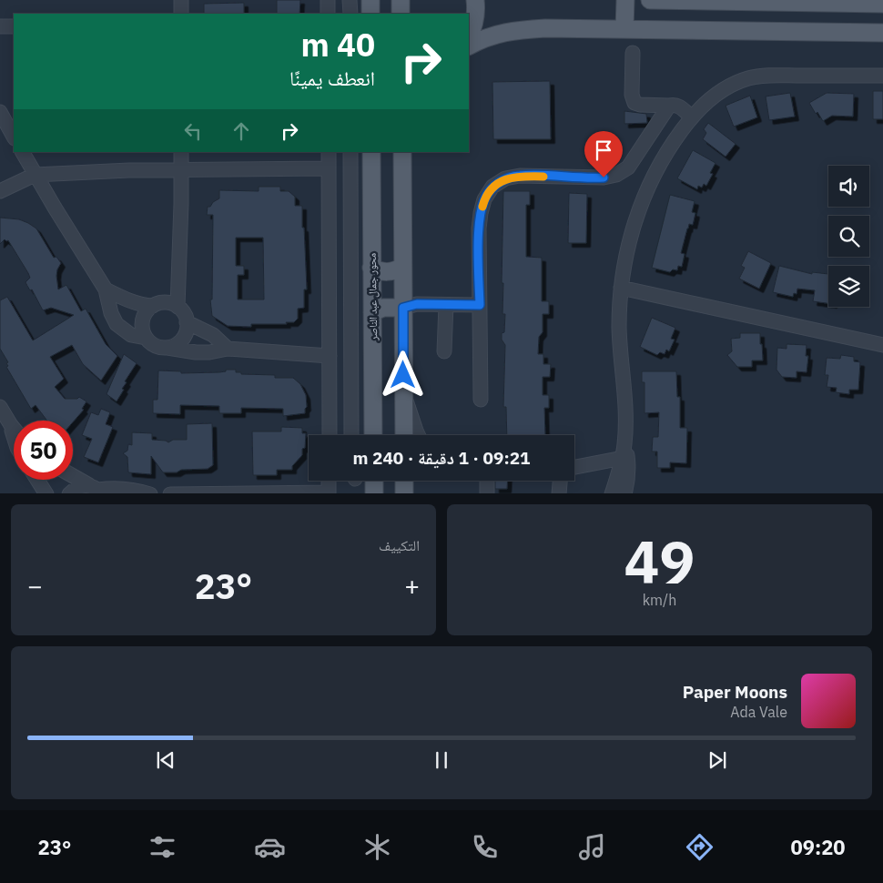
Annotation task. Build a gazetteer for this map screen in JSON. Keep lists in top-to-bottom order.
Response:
{
  "streets": {
    "main road": ["محور جمال عبد الناصر"]
  },
  "page": {
    "turn": ["40 m", "انعطف يمينًا"],
    "limit": "50",
    "trip": "09:21 · 1 دقيقة · 240 m",
    "tile": [
      ["49", "km/h"],
      "التكييف"
    ],
    "heat": ["−", "23°", "+"],
    "song": ["Paper Moons", "Ada Vale"],
    "tabs": ["09:20", "23°"]
  }
}
